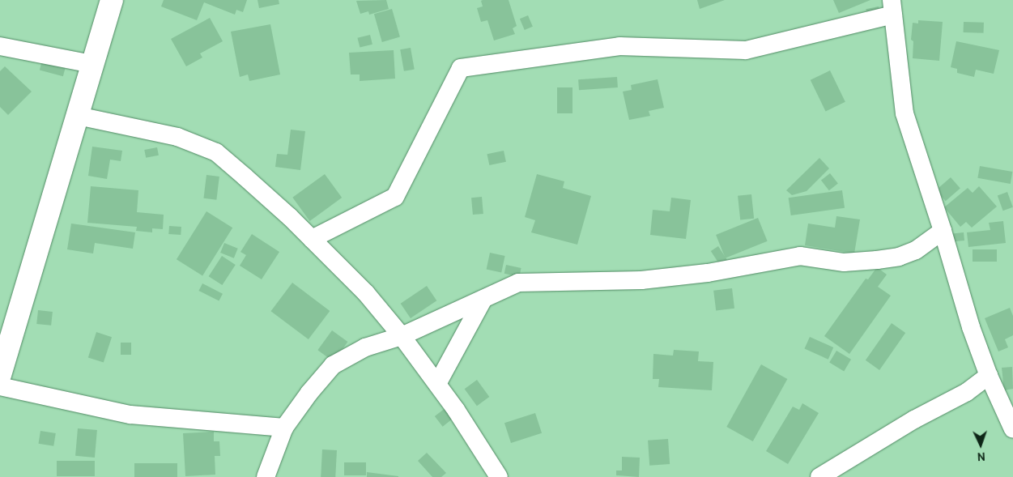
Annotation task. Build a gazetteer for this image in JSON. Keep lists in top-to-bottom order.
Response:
{
  "north": "bottom"
}
